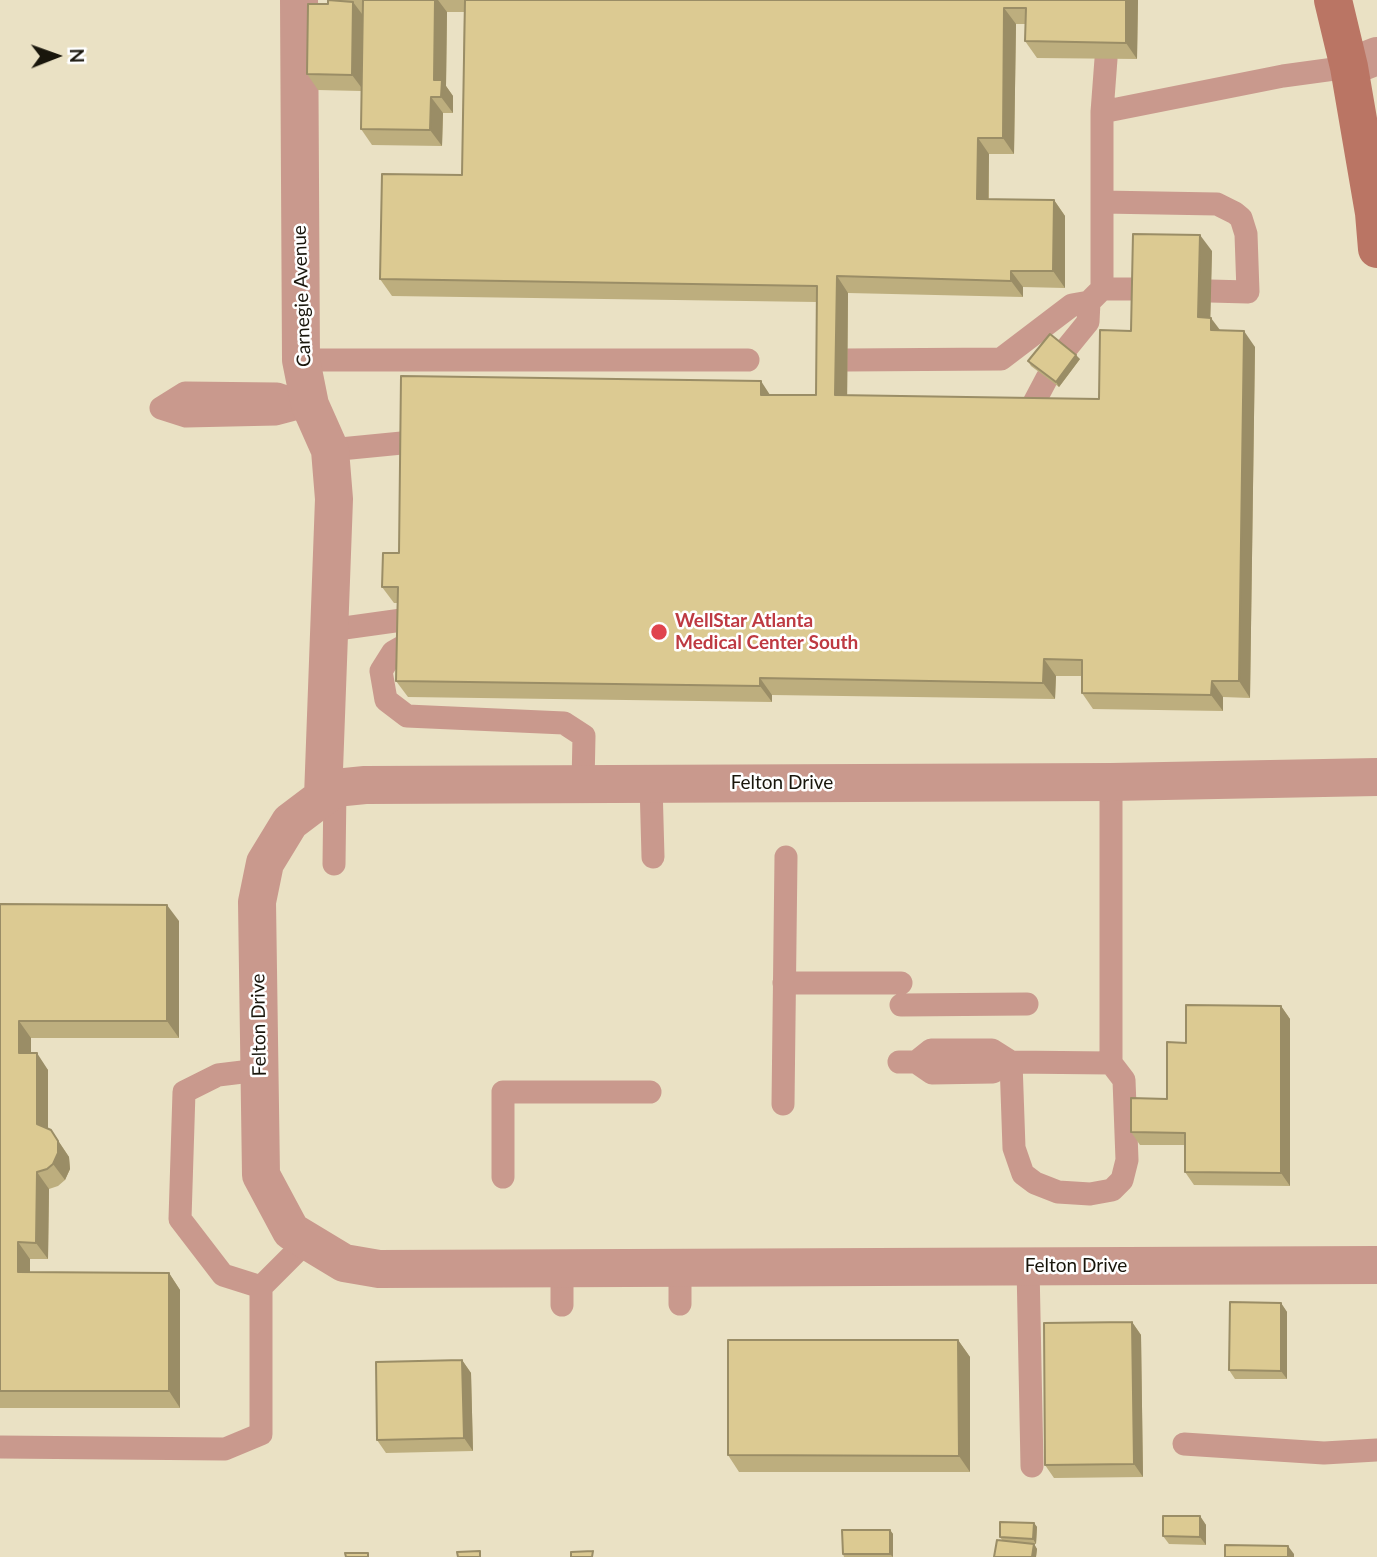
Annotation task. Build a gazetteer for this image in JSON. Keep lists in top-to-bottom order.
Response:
{
  "streets": {
    "street": ["Carnegie Avenue", "Felton Drive"]
  },
  "crossings": [
    ["Carnegie Avenue", "Felton Drive"]
  ],
  "places": ["WellStar Atlanta Medical Center South"],
  "north": "right"
}
